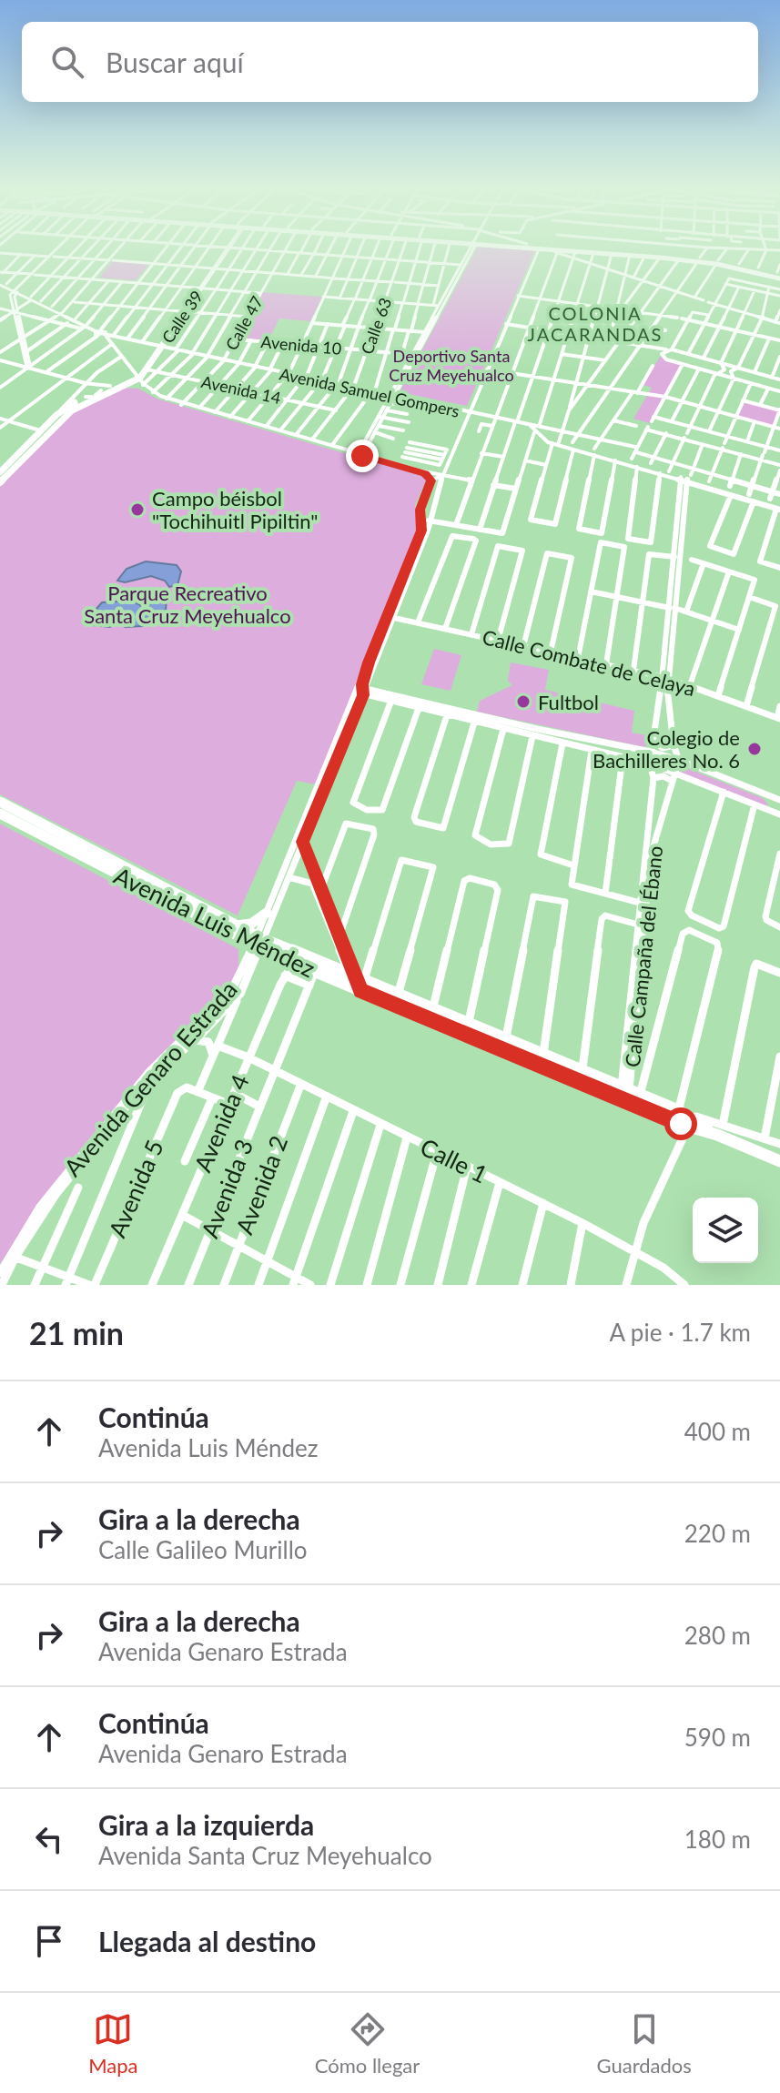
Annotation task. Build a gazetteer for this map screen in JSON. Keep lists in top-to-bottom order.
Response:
{
  "streets": {
    "main road": ["Calle 39", "Avenida Luis Méndez"],
    "street": [
      "Calle 47",
      "Calle 63",
      "Avenida 10",
      "Avenida 14",
      "Avenida Samuel Gompers",
      "Calle Combate de Celaya",
      "Calle Campaña del Ébano",
      "Avenida Genaro Estrada",
      "Avenida 4",
      "Calle 1",
      "Avenida 2",
      "Avenida 5",
      "Avenida 3"
    ]
  },
  "crossings": [
    ["Calle 39", "Avenida 14"],
    ["Calle 39", "Avenida Samuel Gompers"],
    ["Calle 47", "Avenida 10"],
    ["Calle 47", "Avenida 14"],
    ["Calle 47", "Avenida Samuel Gompers"],
    ["Calle 63", "Avenida 10"],
    ["Calle 63", "Avenida 14"],
    ["Calle 63", "Avenida Samuel Gompers"],
    ["Avenida Samuel Gompers", "Avenida Genaro Estrada"],
    ["Calle Combate de Celaya", "Calle Campaña del Ébano"],
    ["Calle Combate de Celaya", "Avenida Genaro Estrada"],
    ["Avenida Luis Méndez", "Calle Campaña del Ébano"],
    ["Avenida Luis Méndez", "Avenida Genaro Estrada"],
    ["Avenida Luis Méndez", "Avenida 4"],
    ["Avenida Luis Méndez", "Avenida 3"],
    ["Avenida 4", "Calle 1"],
    ["Calle 1", "Avenida 2"],
    ["Calle 1", "Avenida 3"]
  ],
  "districts": ["COLONIA JACARANDAS"],
  "parks": ["Deportivo Santa Cruz Meyehualco", "Parque Recreativo Santa Cruz Meyehualco"],
  "places": ["Campo béisbol \"Tochihuitl Pipiltin\"", "Fultbol", "Colegio de Bachilleres No. 6"],
  "page": {
    "search": "Buscar aquí",
    "heading": ["21 min", "A pie · 1.7 km"],
    "list": [
      ["Continúa", "Avenida Luis Méndez", "400 m"],
      ["Gira a la derecha", "Calle Galileo Murillo", "220 m"],
      ["Gira a la derecha", "Avenida Genaro Estrada", "280 m"],
      ["Continúa", "Avenida Genaro Estrada", "590 m"],
      ["Gira a la izquierda", "Avenida Santa Cruz Meyehualco", "180 m"],
      "Llegada al destino"
    ],
    "nav": ["Mapa", "Cómo llegar", "Guardados"]
  }
}
